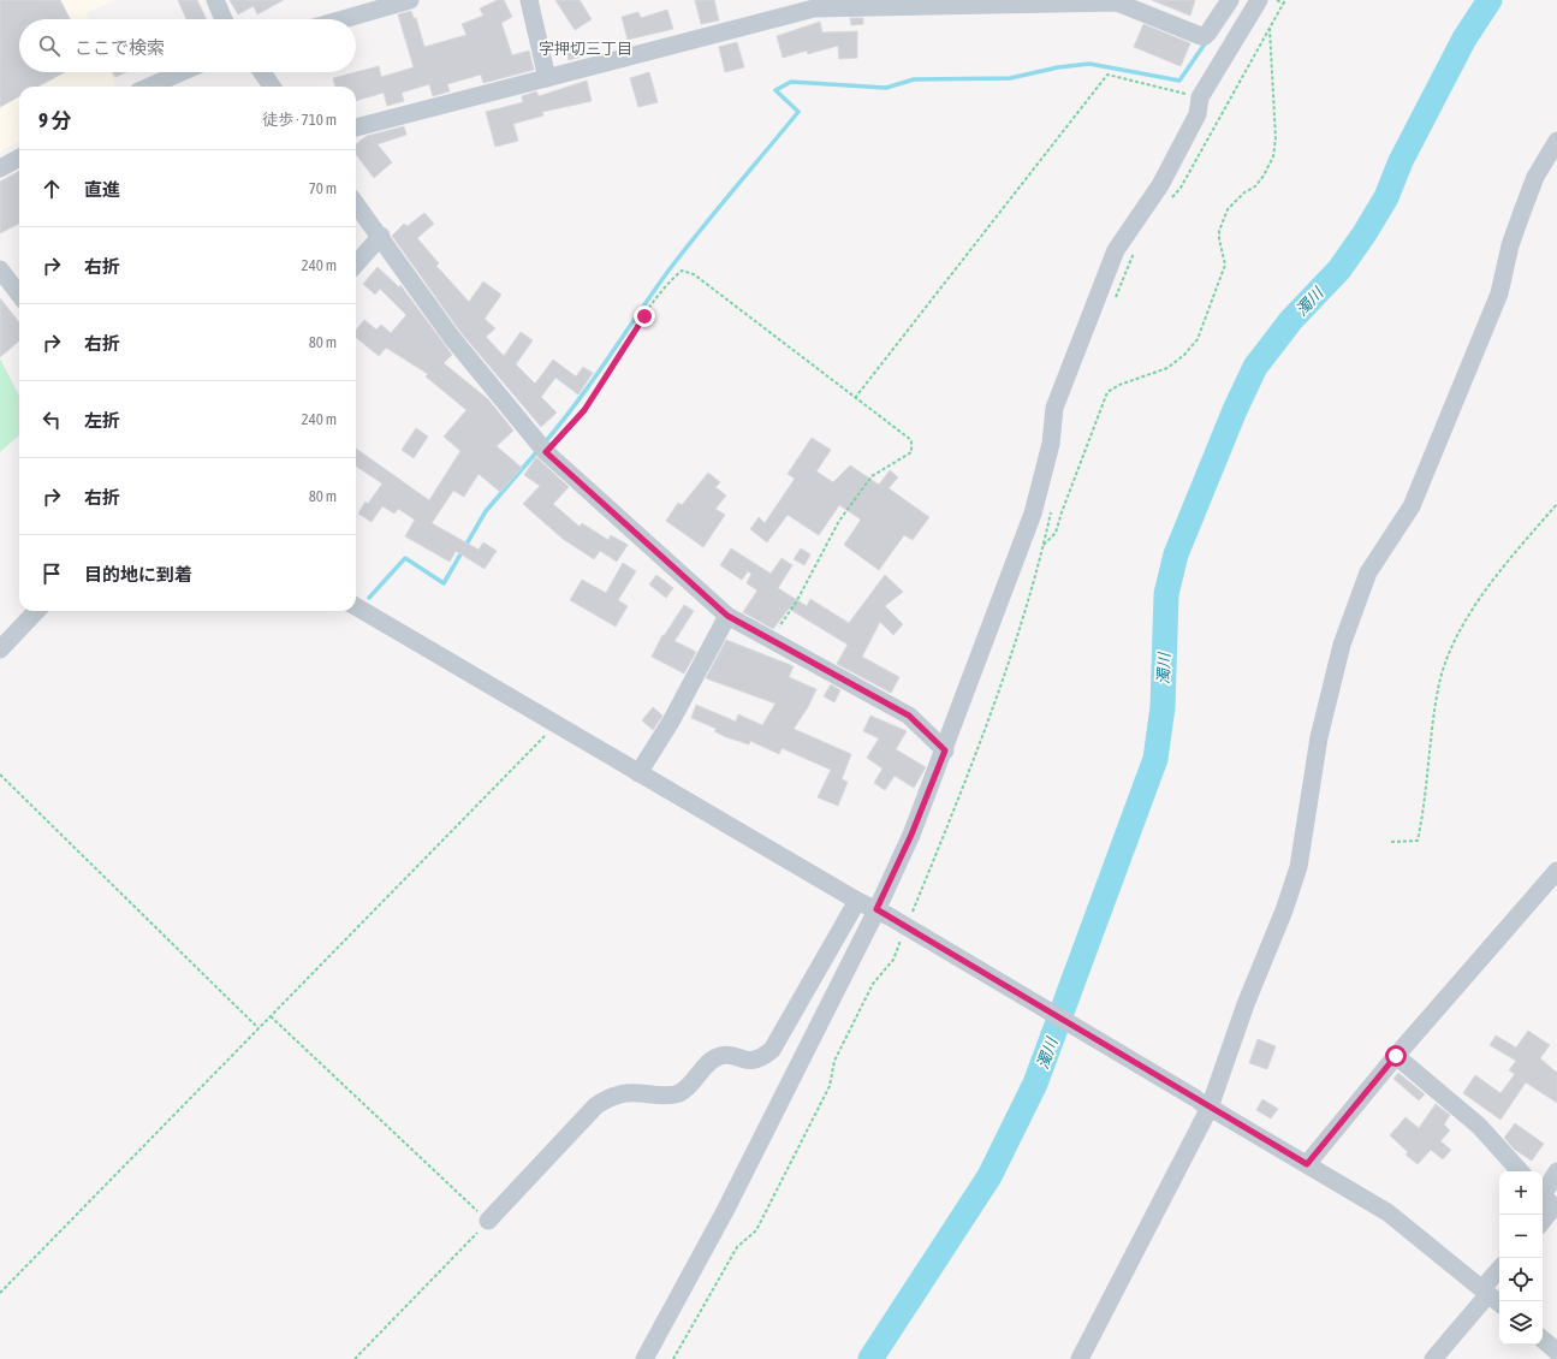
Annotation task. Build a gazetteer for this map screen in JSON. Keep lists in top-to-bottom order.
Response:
{
  "districts": ["字押切三丁目"],
  "water": ["濁川"],
  "page": {
    "search": "ここで検索",
    "heading": ["9 分", "徒歩 · 710 m"],
    "list": [
      ["直進", "70 m"],
      ["右折", "240 m"],
      ["右折", "80 m"],
      ["左折", "240 m"],
      ["右折", "80 m"],
      "目的地に到着"
    ],
    "map_buttons": ["+", "−"]
  }
}
